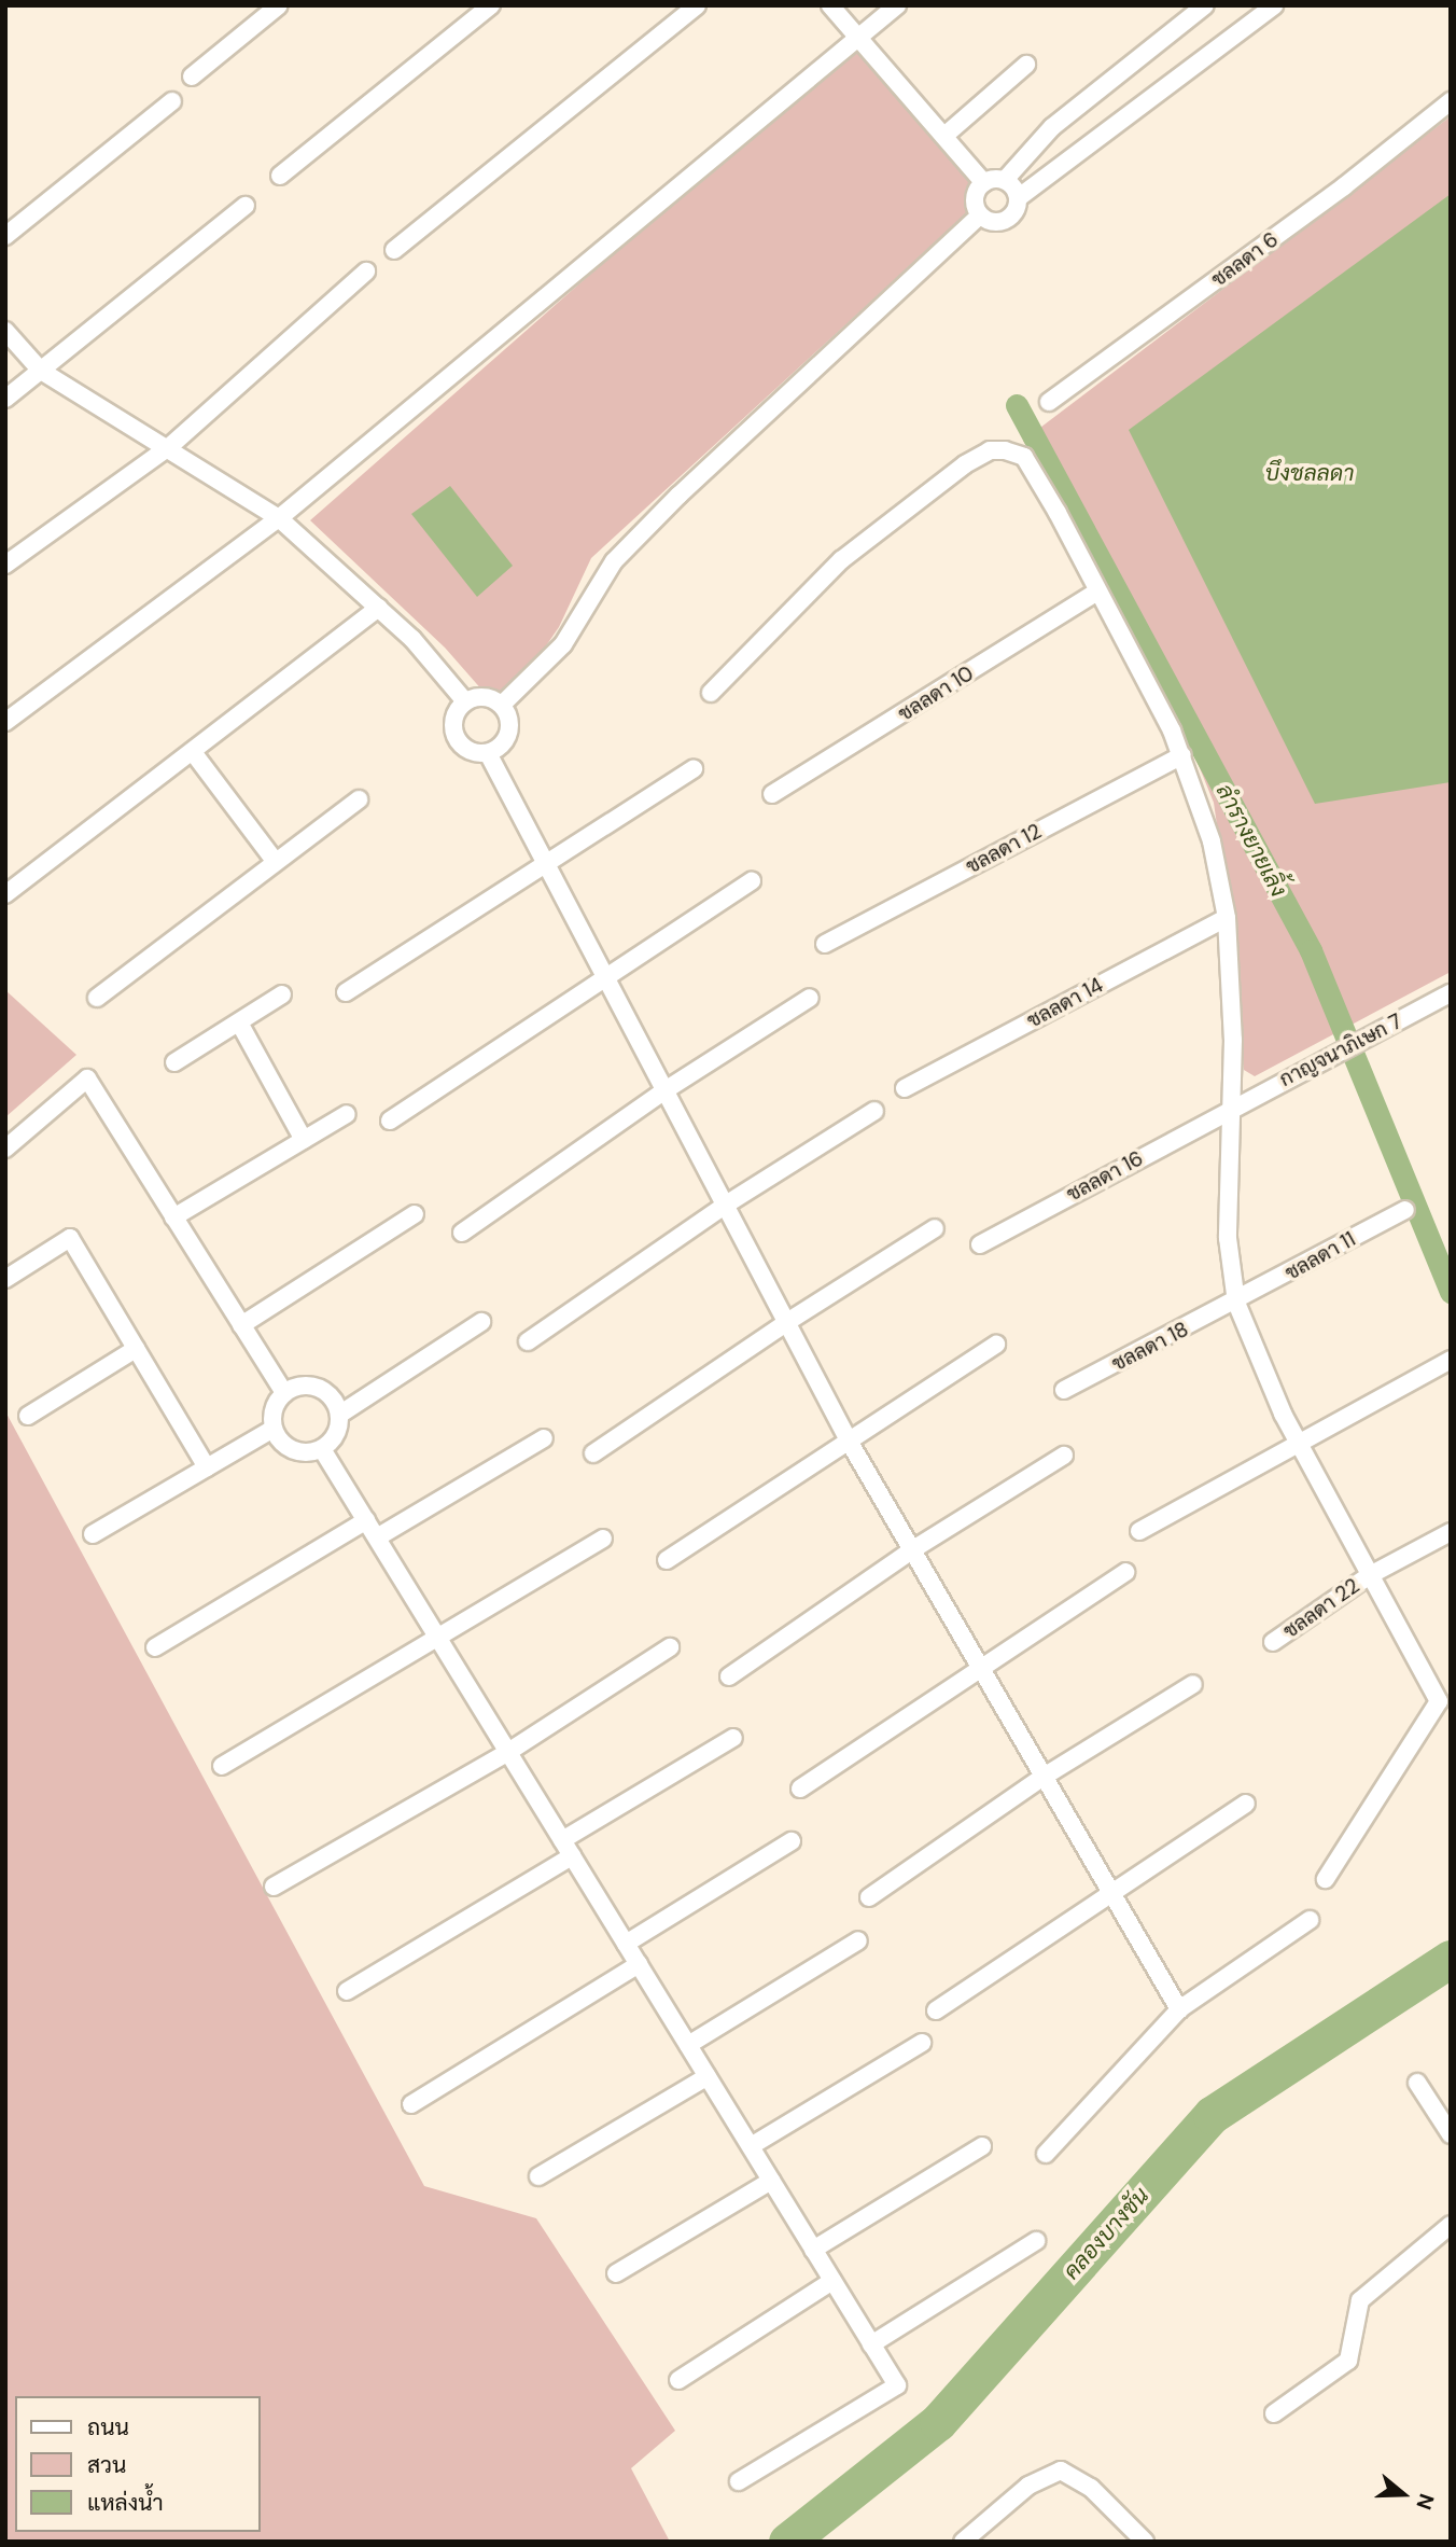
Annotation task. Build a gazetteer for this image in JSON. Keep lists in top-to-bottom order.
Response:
{
  "streets": {
    "street": [
      "ชลลดา 6",
      "ชลลดา 10",
      "ชลลดา 12",
      "ชลลดา 14",
      "กาญจนาภิเษก 7",
      "ชลลดา 16",
      "ชลลดา 11",
      "ชลลดา 18",
      "ชลลดา 22"
    ]
  },
  "crossings": [
    ["กาญจนาภิเษก 7", "ชลลดา 16"],
    ["ชลลดา 11", "ชลลดา 18"]
  ],
  "water": ["บึงชลลดา", "ลำรางยายเลิ้ง", "คลองบางชัน"],
  "legend": ["ถนน", "สวน", "แหล่งน้ำ"],
  "north": "right"
}
